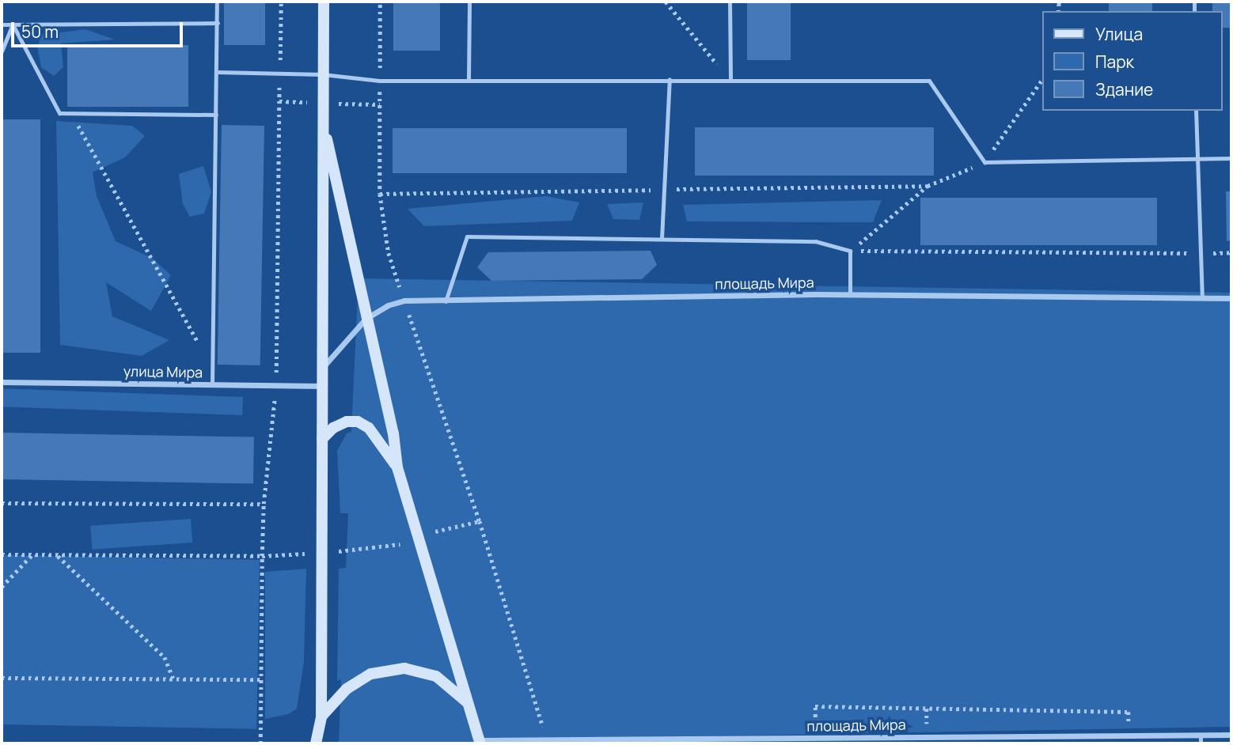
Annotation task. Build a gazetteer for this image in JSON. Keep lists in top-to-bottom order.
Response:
{
  "streets": {
    "street": ["площадь Мира", "улица Мира"]
  },
  "legend": ["Улица", "Парк", "Здание"],
  "scale_bar": "50 m"
}
